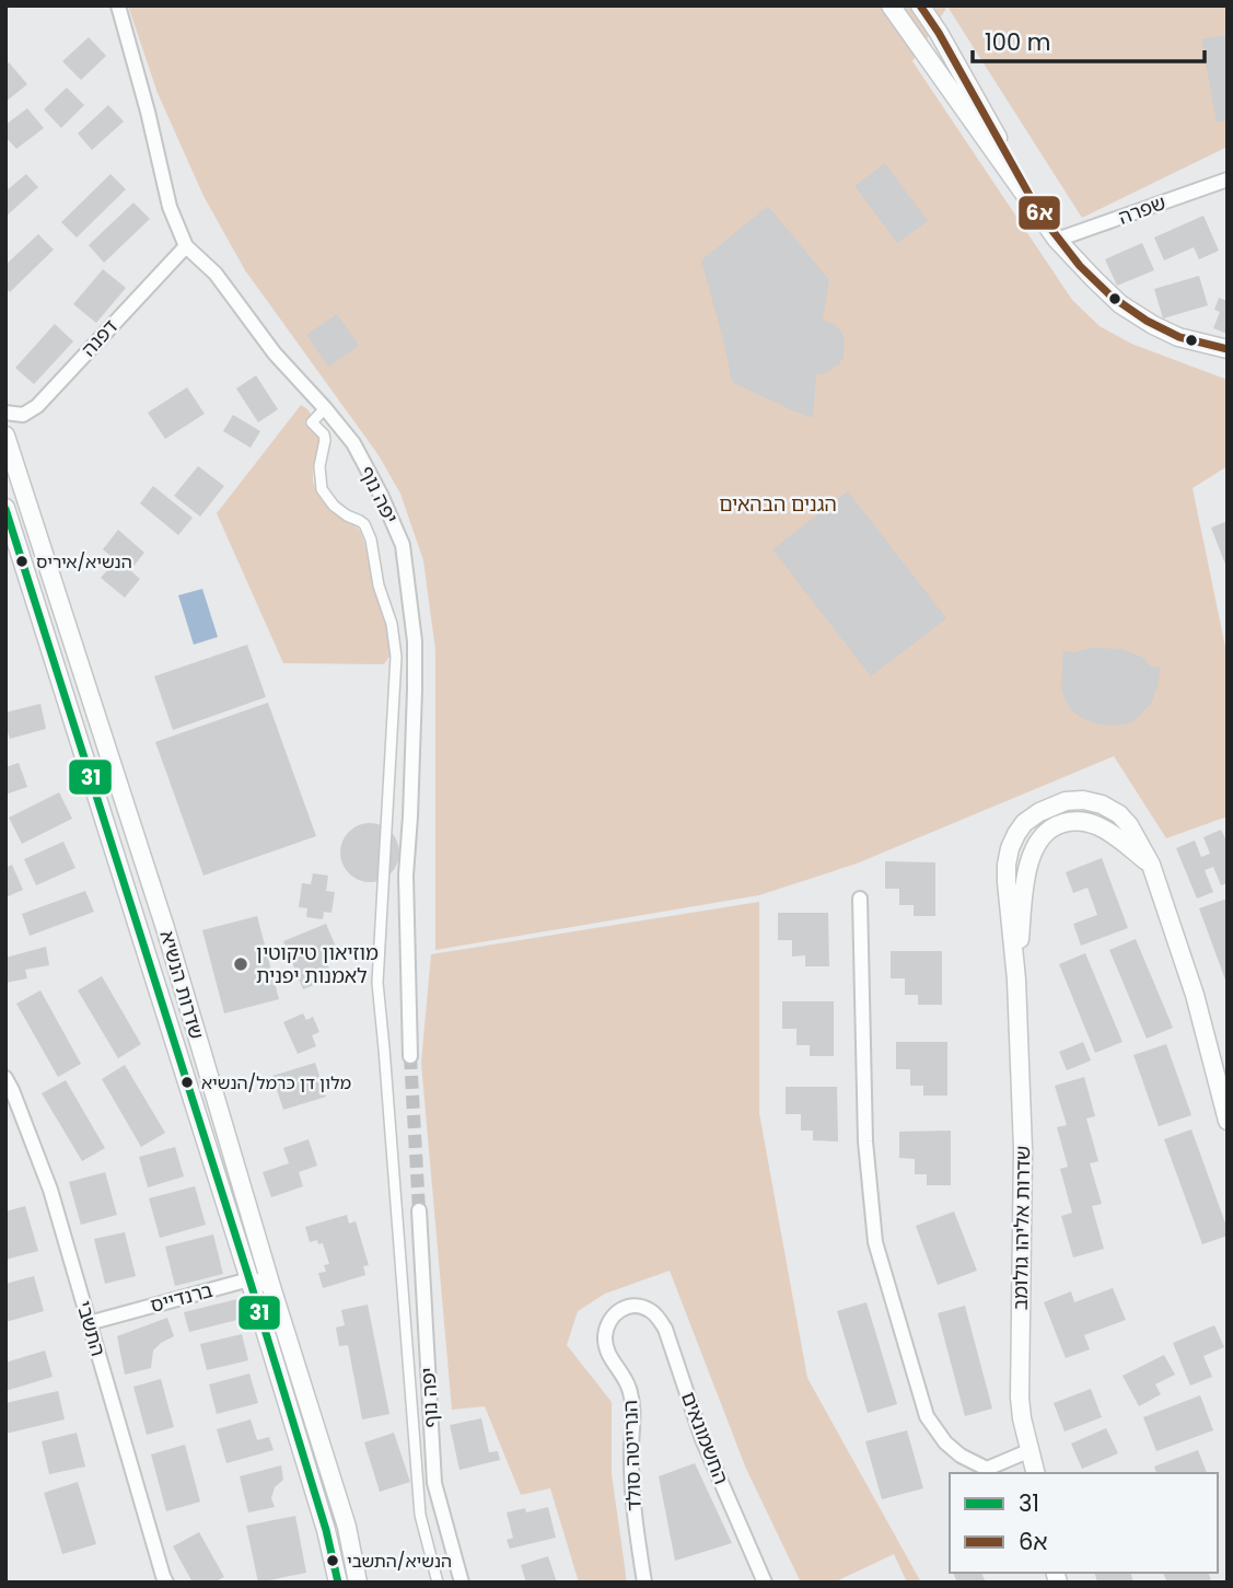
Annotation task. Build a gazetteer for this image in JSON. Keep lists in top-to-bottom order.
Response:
{
  "streets": {
    "street": [
      "שפרה",
      "דפנה",
      "יפה נוף",
      "שדרות הנשיא",
      "שדרות אליהו גולומב",
      "ברנדייס",
      "התשבי",
      "החשמונאים",
      "הנרייטה סולד"
    ]
  },
  "crossings": [
    ["דפנה", "יפה נוף"],
    ["שדרות הנשיא", "ברנדייס"],
    ["ברנדייס", "התשבי"],
    ["החשמונאים", "הנרייטה סולד"]
  ],
  "parks": ["הגנים הבהאים"],
  "places": [
    "הנשיא/איריס",
    "מוזיאון טיקוטין לאמנות יפנית",
    "מלון דן כרמל/הנשיא",
    "הנשיא/התשבי"
  ],
  "lines": ["transit line 6א", "transit line 31"],
  "legend": ["31", "6א"],
  "scale_bar": "100 m"
}
